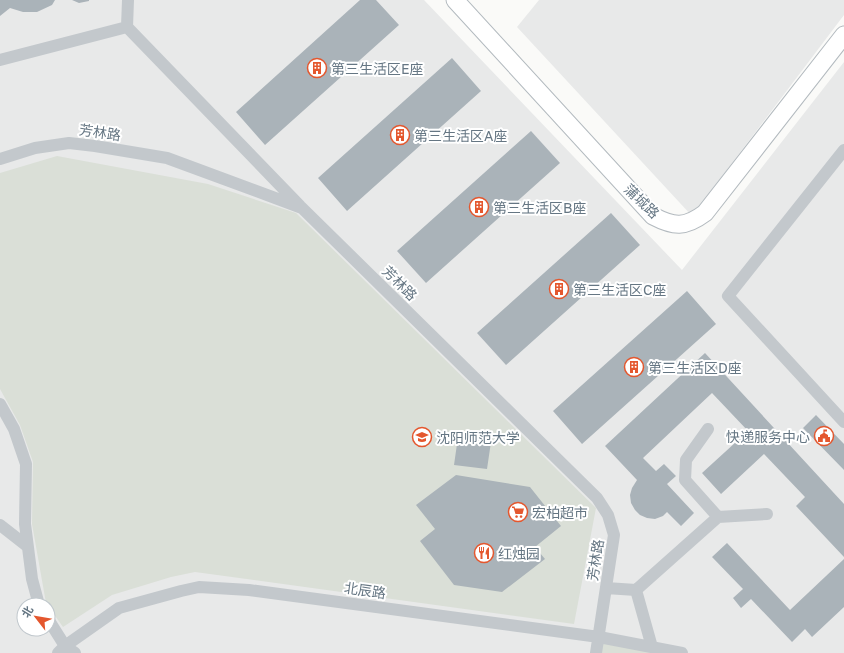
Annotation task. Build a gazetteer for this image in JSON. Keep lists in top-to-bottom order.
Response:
{
  "streets": {
    "street": ["芳林路", "蒲城路", "北辰路"]
  },
  "crossings": [
    ["芳林路", "北辰路"]
  ],
  "places": {
    "building": [
      "第三生活区E座",
      "第三生活区A座",
      "第三生活区B座",
      "第三生活区C座",
      "第三生活区D座"
    ],
    "public building": ["快递服务中心"],
    "school or university": ["沈阳师范大学"],
    "supermarket": ["宏柏超市"],
    "restaurant": ["红烛园"]
  },
  "north": "top left"
}
